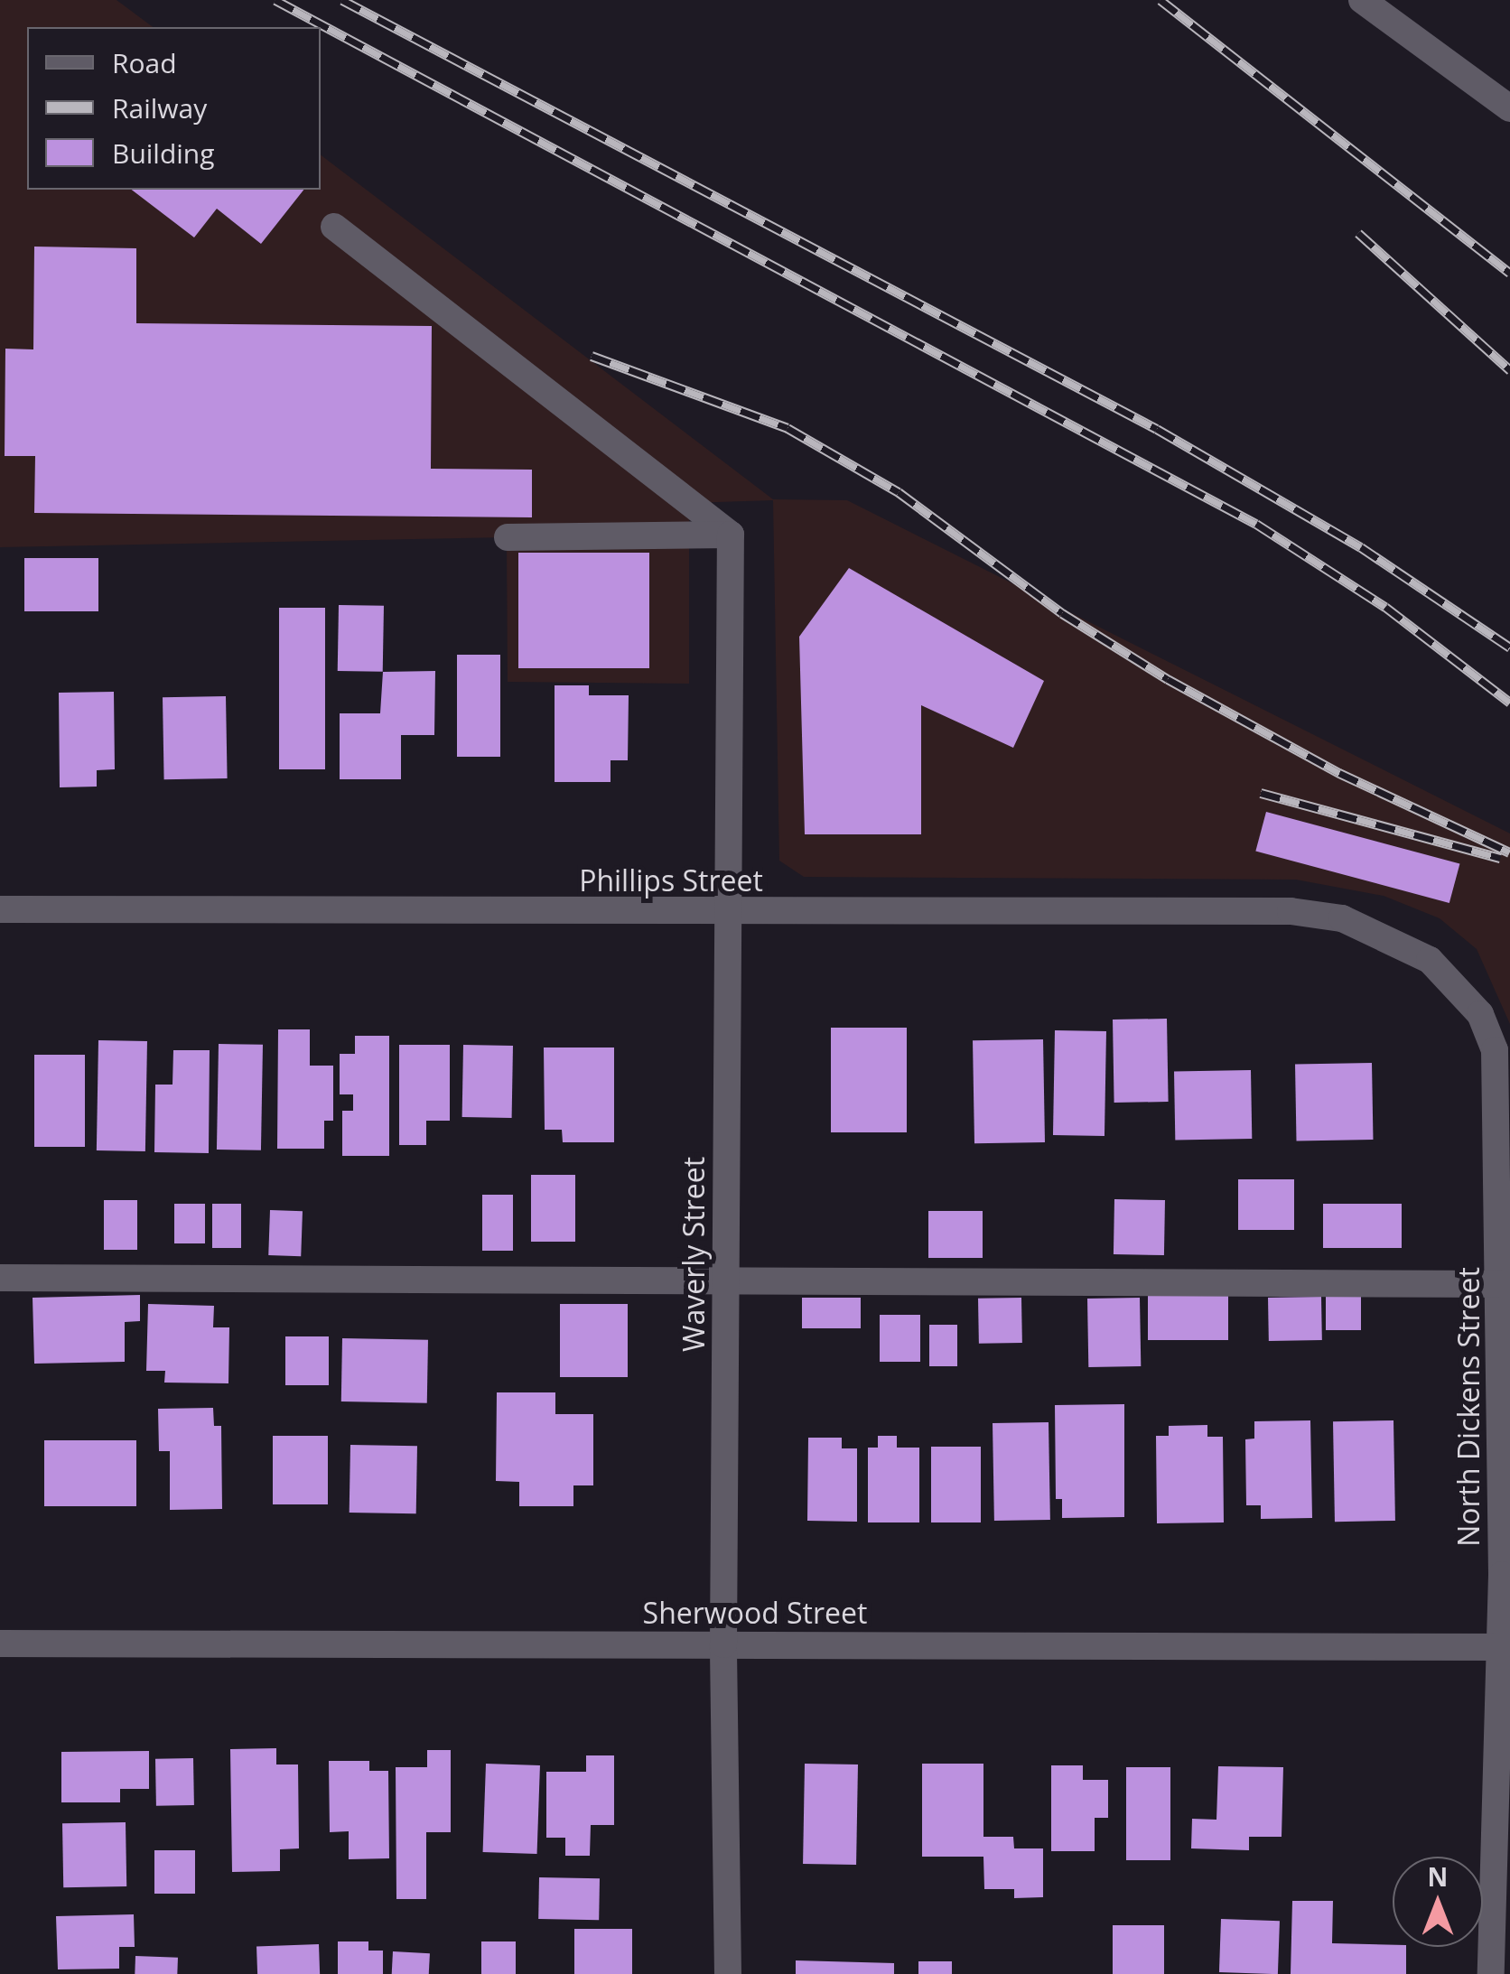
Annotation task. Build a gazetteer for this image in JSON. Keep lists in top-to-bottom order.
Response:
{
  "streets": {
    "street": [
      "Phillips Street",
      "Waverly Street",
      "North Dickens Street",
      "Sherwood Street"
    ]
  },
  "crossings": [
    ["Phillips Street", "Waverly Street"],
    ["Phillips Street", "North Dickens Street"],
    ["Waverly Street", "Sherwood Street"],
    ["North Dickens Street", "Sherwood Street"]
  ],
  "legend": ["Road", "Railway", "Building"],
  "north": "top"
}
